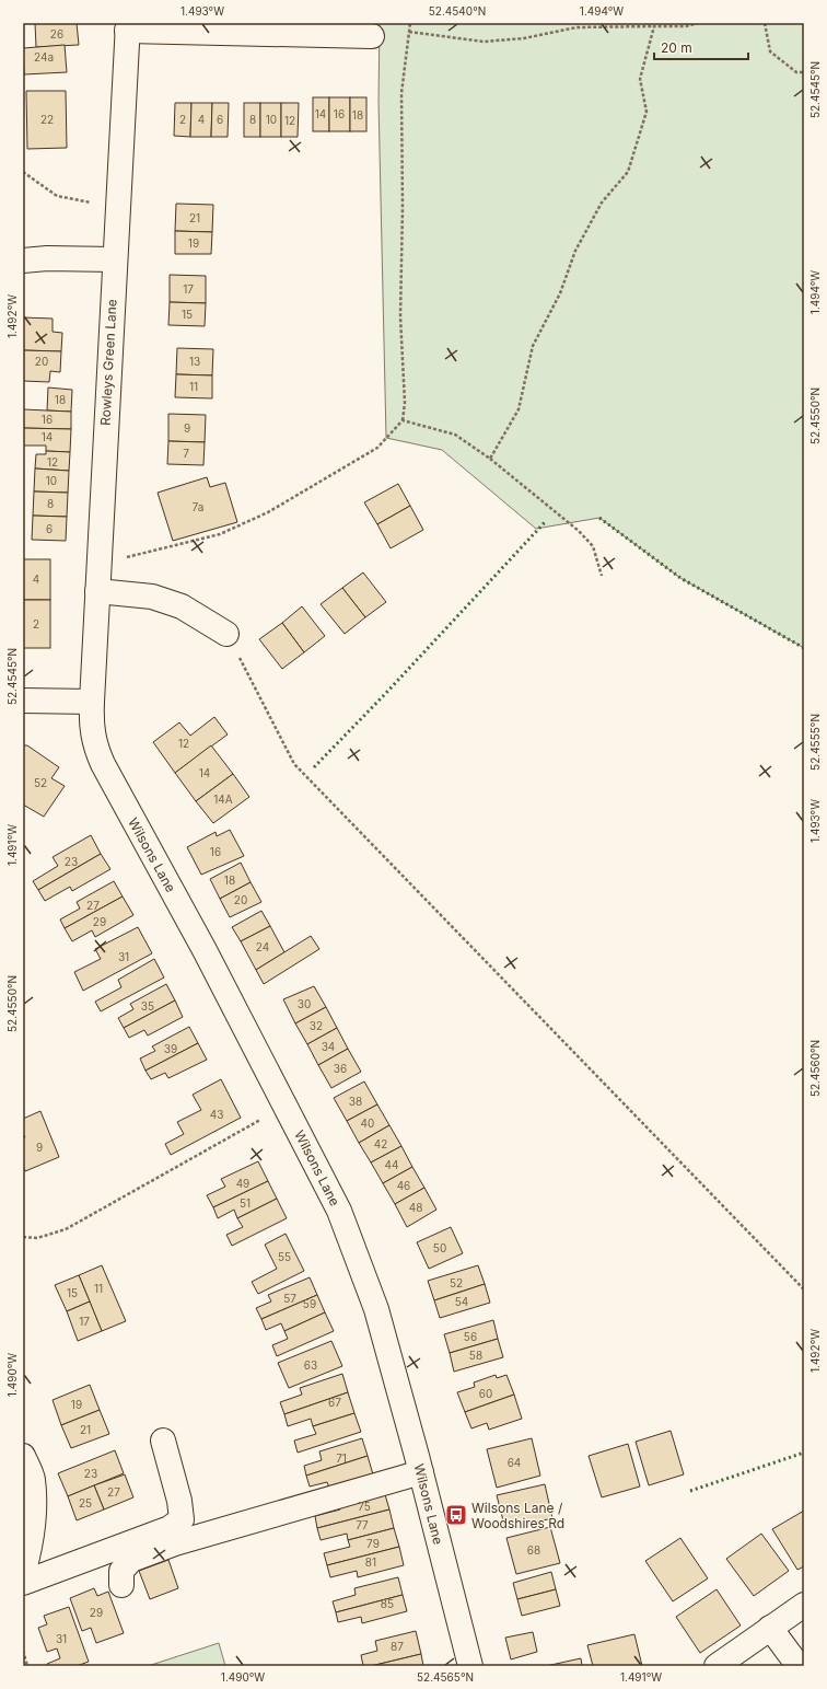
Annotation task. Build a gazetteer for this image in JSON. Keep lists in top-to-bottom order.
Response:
{
  "streets": {
    "street": ["Rowleys Green Lane", "Wilsons Lane"]
  },
  "crossings": [
    ["Rowleys Green Lane", "Wilsons Lane"]
  ],
  "places": {
    "bus stop": ["Wilsons Lane / Woodshires Rd"]
  },
  "house_numbers": [
    "26",
    "24a",
    "14",
    "16",
    "18",
    "22",
    "2",
    "4",
    "6",
    "8",
    "10",
    "12",
    "21",
    "19",
    "17",
    "15",
    "20",
    "13",
    "11",
    "18",
    "16",
    "9",
    "14",
    "7",
    "12",
    "10",
    "8",
    "7a",
    "6",
    "4",
    "2",
    "12",
    "14",
    "52",
    "14A",
    "16",
    "23",
    "18",
    "20",
    "27",
    "29",
    "24",
    "31",
    "30",
    "35",
    "32",
    "34",
    "39",
    "36",
    "38",
    "43",
    "40",
    "42",
    "9",
    "44",
    "49",
    "46",
    "51",
    "48",
    "50",
    "55",
    "52",
    "11",
    "15",
    "57",
    "54",
    "59",
    "17",
    "56",
    "58",
    "63",
    "60",
    "67",
    "19",
    "21",
    "71",
    "64",
    "23",
    "27",
    "25",
    "75",
    "77",
    "79",
    "68",
    "81",
    "85",
    "29",
    "31",
    "87"
  ],
  "scale_bar": "20 m",
  "coordinates": [
    "1.493°W",
    "52.4540°N",
    "1.494°W",
    "52.4545°N",
    "1.492°W",
    "52.4550°N",
    "52.4555°N",
    "1.491°W",
    "52.4560°N",
    "1.490°W",
    "52.4565°N"
  ]
}
